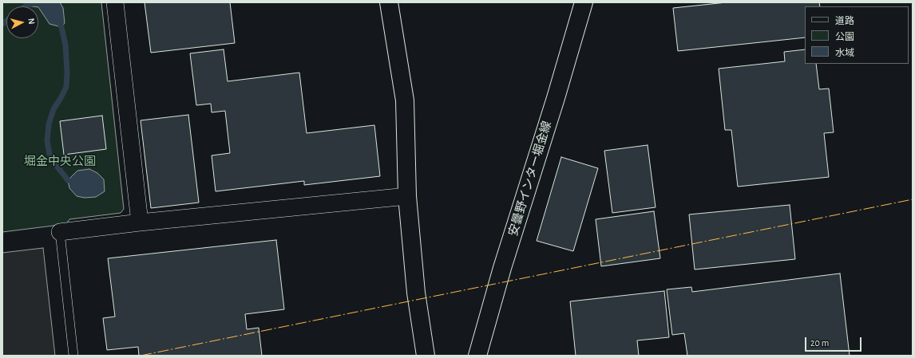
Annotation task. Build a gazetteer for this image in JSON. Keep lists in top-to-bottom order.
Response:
{
  "streets": {
    "main road": ["安曇野インター堀金線"]
  },
  "parks": ["堀金中央公園"],
  "legend": ["道路", "公園", "水域"],
  "scale_bar": "20 m",
  "north": "right"
}
